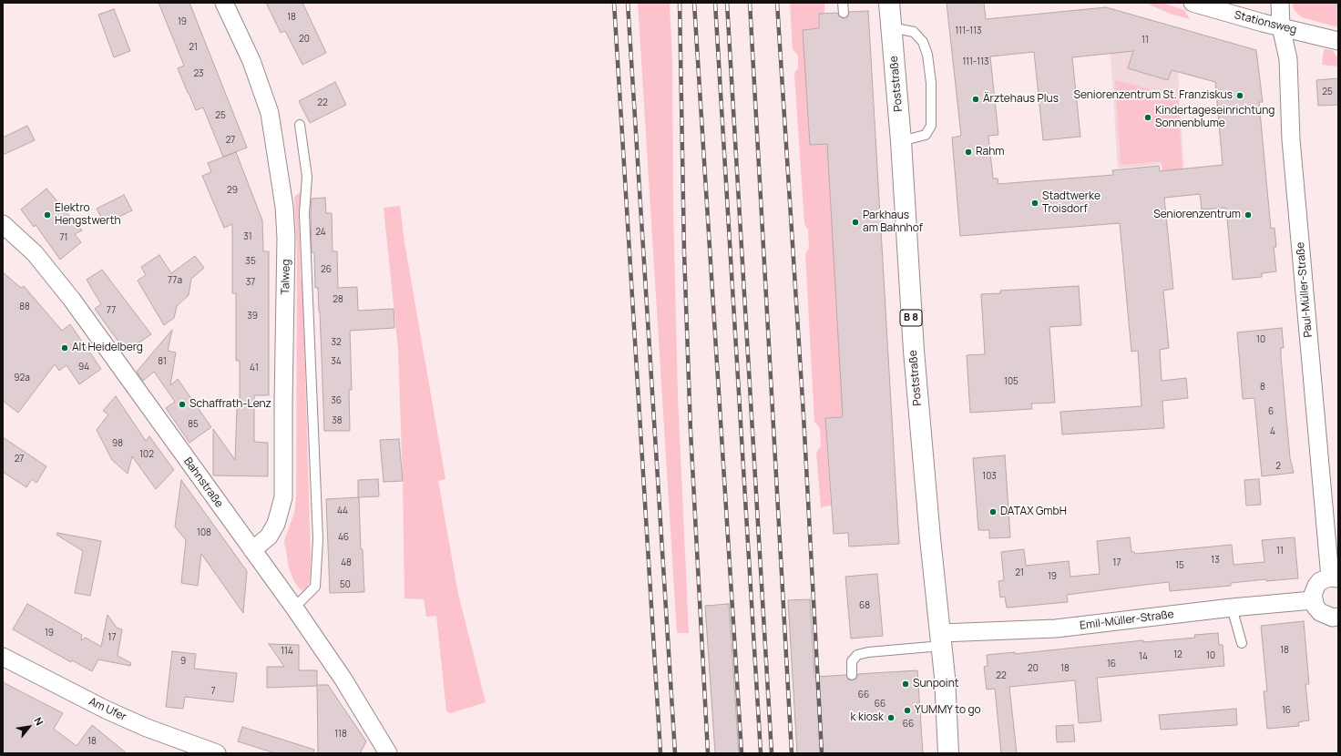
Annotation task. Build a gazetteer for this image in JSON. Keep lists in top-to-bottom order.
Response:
{
  "streets": {
    "main road": ["Poststraße", "B 8"],
    "street": [
      "Stationsweg",
      "Talweg",
      "Paul-Müller-Straße",
      "Bahnstraße",
      "Emil-Müller-Straße",
      "Am Ufer"
    ]
  },
  "crossings": [
    ["Stationsweg", "Paul-Müller-Straße"],
    ["Poststraße", "Emil-Müller-Straße"],
    ["Talweg", "Bahnstraße"]
  ],
  "places": [
    "Seniorenzentrum St. Franziskus",
    "Ärztehaus Plus",
    "Kindertageseinrichtung Sonnenblume",
    "Rahm",
    "Stadtwerke Troisdorf",
    "Elektro Hengstwerth",
    "Seniorenzentrum",
    "Parkhaus am Bahnhof",
    "Alt Heidelberg",
    "Schaffrath-Lenz",
    "DATAX GmbH",
    "Sunpoint",
    "YUMMY to go",
    "k kiosk"
  ],
  "house_numbers": [
    "18",
    "19",
    "111-113",
    "20",
    "11",
    "21",
    "111-113",
    "23",
    "25",
    "22",
    "25",
    "27",
    "29",
    "24",
    "31",
    "71",
    "35",
    "26",
    "77a",
    "37",
    "28",
    "88",
    "77",
    "39",
    "10",
    "32",
    "81",
    "34",
    "94",
    "41",
    "92a",
    "105",
    "8",
    "36",
    "6",
    "38",
    "85",
    "4",
    "98",
    "102",
    "27",
    "2",
    "103",
    "44",
    "108",
    "46",
    "11",
    "13",
    "48",
    "17",
    "15",
    "21",
    "19",
    "50",
    "68",
    "19",
    "17",
    "18",
    "114",
    "12",
    "10",
    "14",
    "9",
    "16",
    "20",
    "18",
    "22",
    "7",
    "66",
    "66",
    "16",
    "66",
    "118",
    "18"
  ],
  "north": "top right"
}
